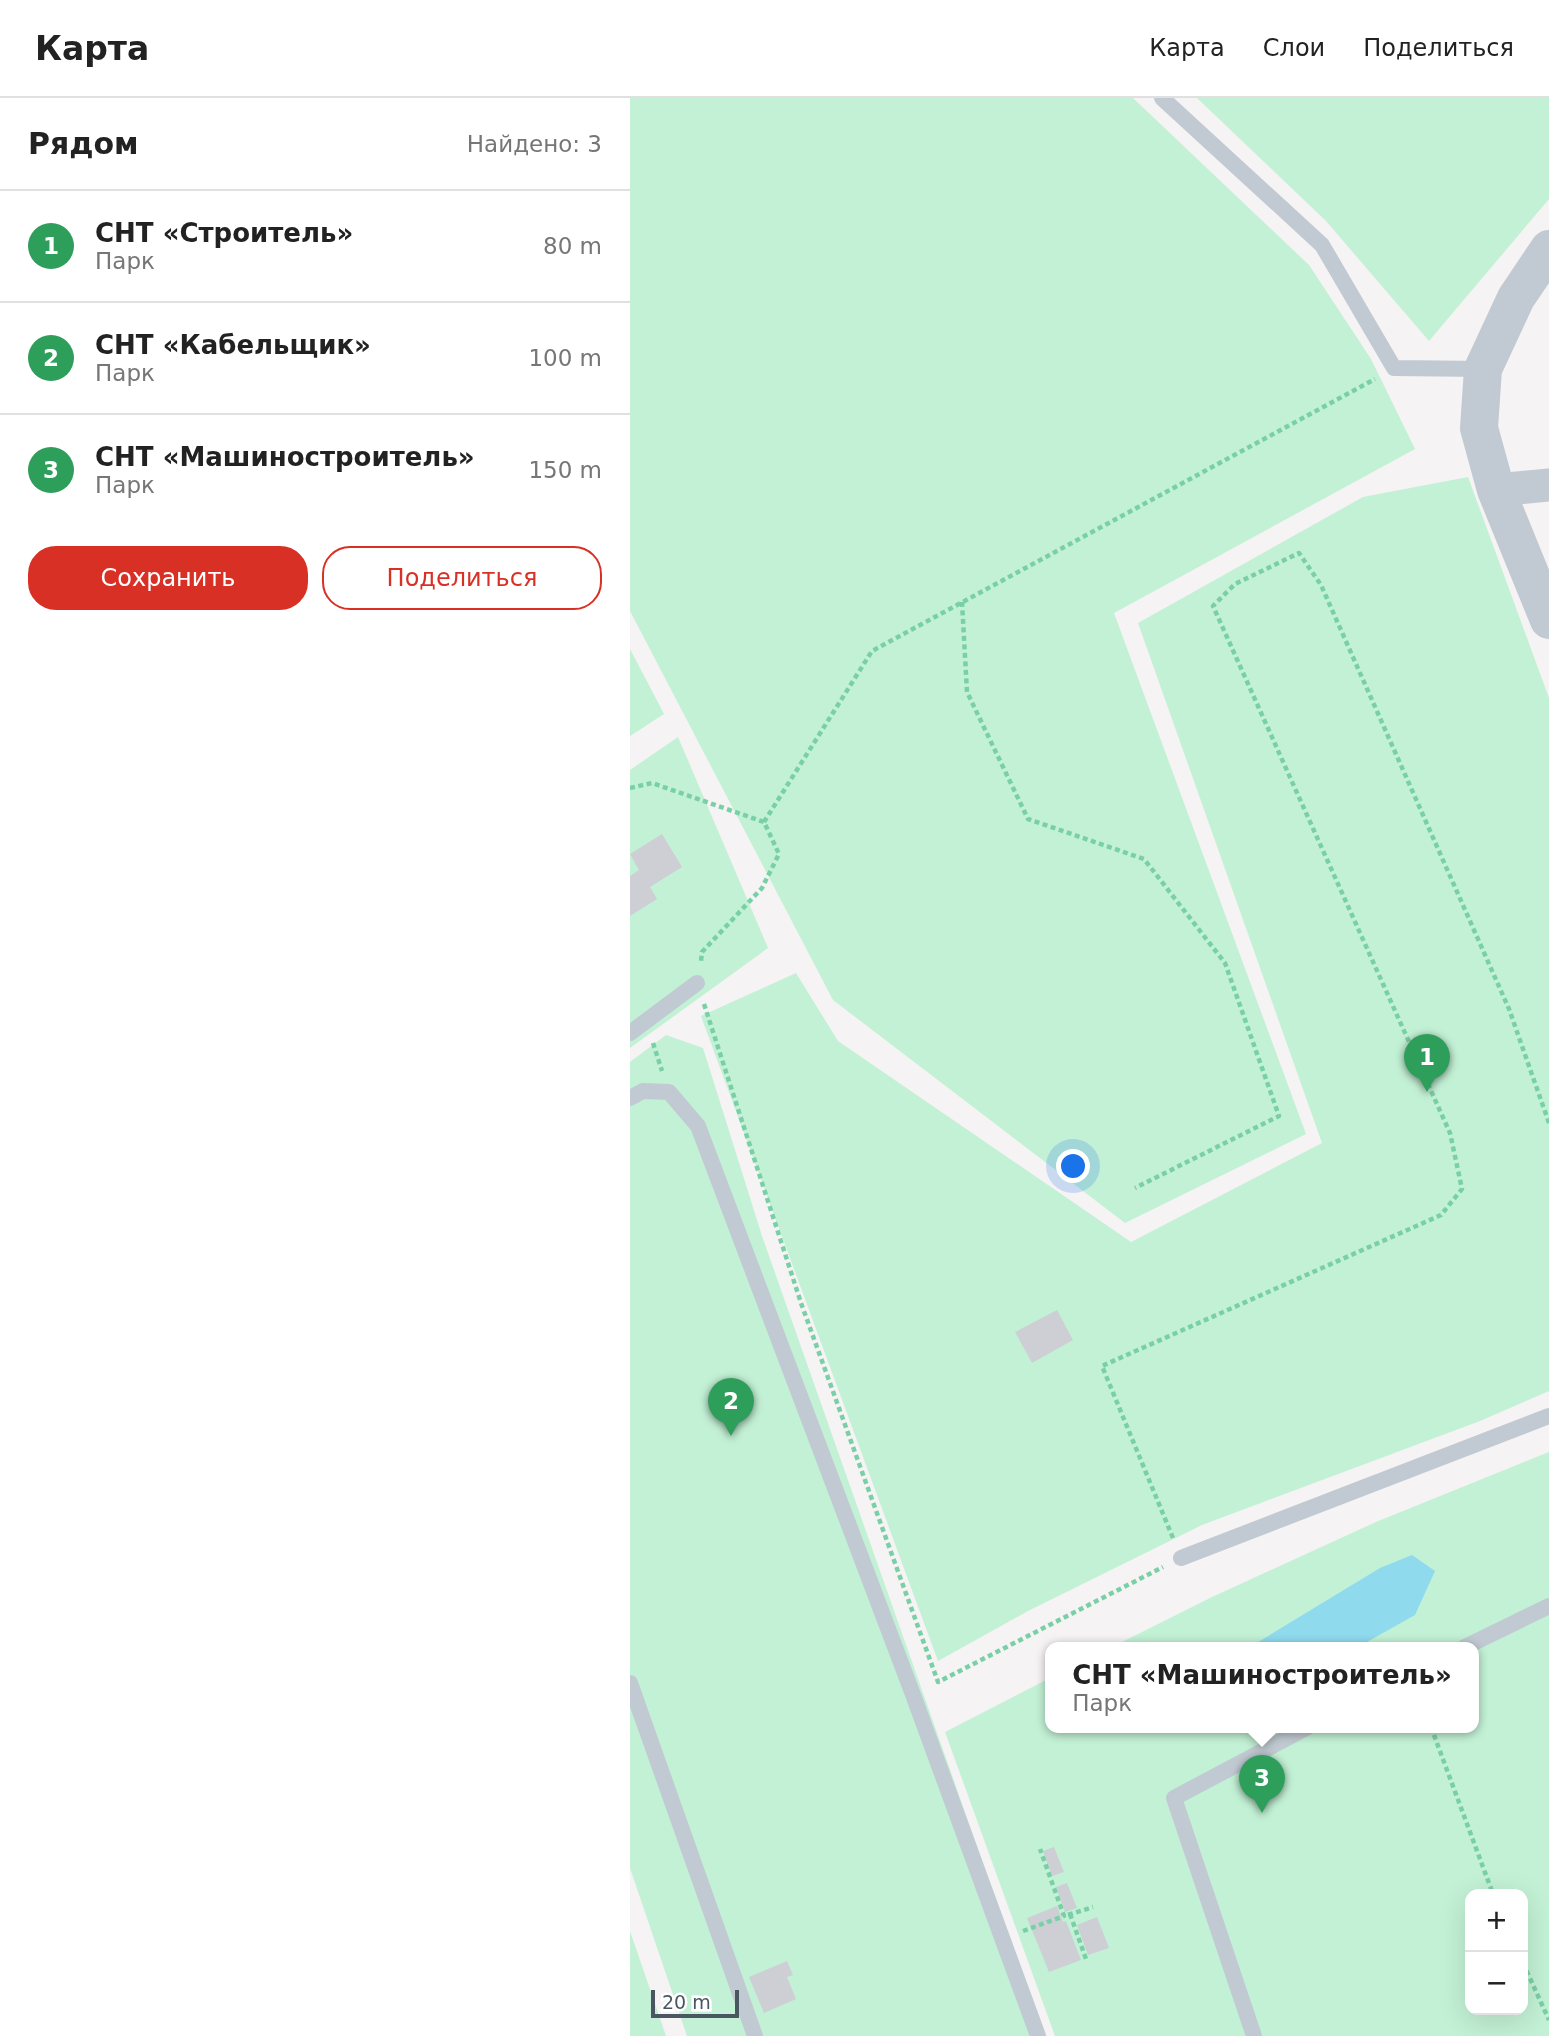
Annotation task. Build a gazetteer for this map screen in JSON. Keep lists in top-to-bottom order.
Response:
{
  "scale_bar": "20 m",
  "page": {
    "header": "Карта",
    "nav": ["Карта", "Слои", "Поделиться"],
    "heading": ["Рядом", "Найдено: 3"],
    "list": [
      {
        "mark": "1",
        "name": "СНТ «Строитель»",
        "note": "Парк",
        "value": "80 m"
      },
      {
        "mark": "2",
        "name": "СНТ «Кабельщик»",
        "note": "Парк",
        "value": "100 m"
      },
      {
        "mark": "3",
        "name": "СНТ «Машиностроитель»",
        "note": "Парк",
        "value": "150 m"
      }
    ],
    "buttons": ["Сохранить", "Поделиться"],
    "pins": ["1", "2", "3"],
    "popup": ["СНТ «Машиностроитель»", "Парк"],
    "map_buttons": ["+", "−"],
    "scale": "20 m"
  }
}
